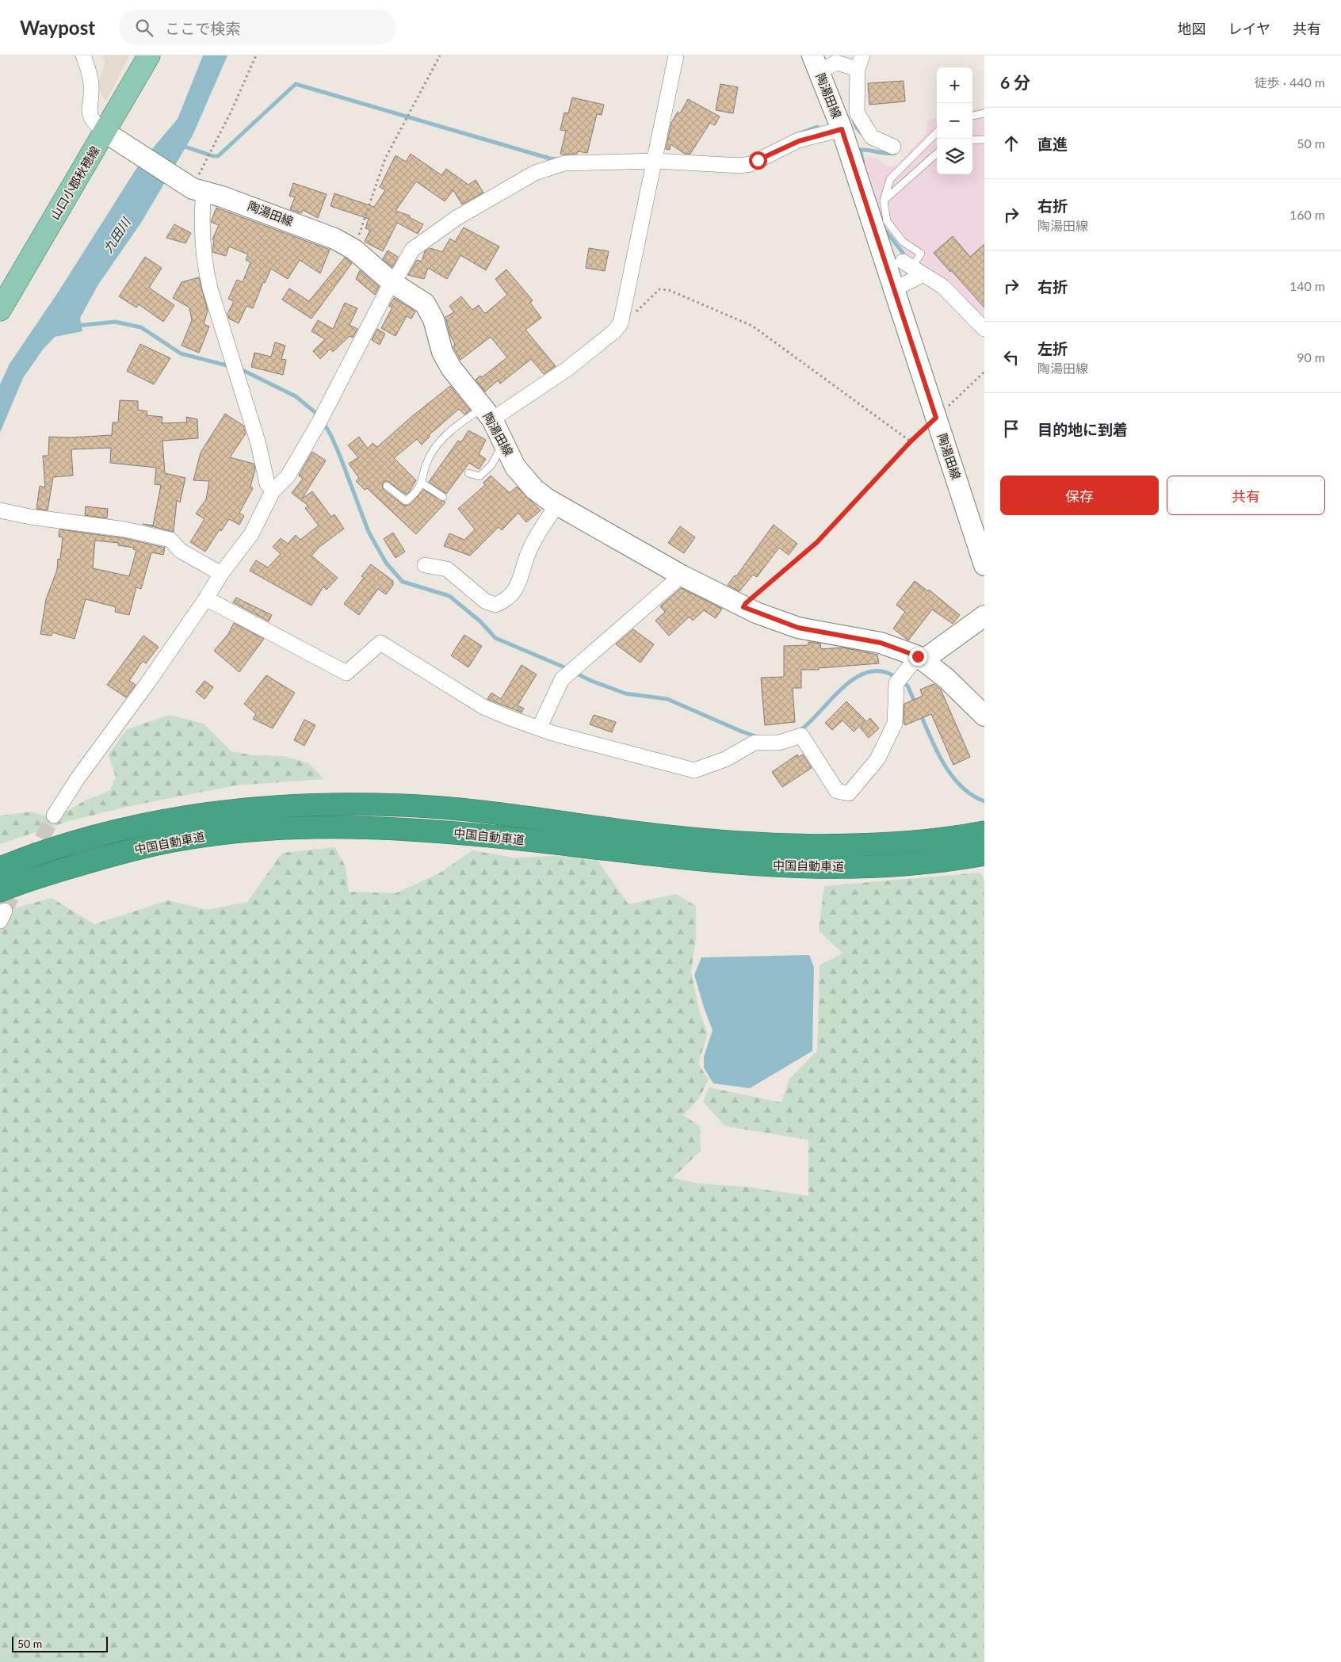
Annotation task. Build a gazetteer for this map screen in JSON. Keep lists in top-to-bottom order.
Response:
{
  "streets": {
    "highway": ["中国自動車道"],
    "main road": ["陶湯田線", "山口小郡秋穂線"]
  },
  "crossings": [
    ["陶湯田線", "山口小郡秋穂線"]
  ],
  "water": ["九田川"],
  "scale_bar": "50 m",
  "page": {
    "header": "Waypost",
    "search": "ここで検索",
    "nav": ["地図", "レイヤ", "共有"],
    "heading": ["6 分", "徒歩 · 440 m"],
    "map_buttons": ["+", "−"],
    "list": [
      ["直進", "50 m"],
      ["右折", "陶湯田線", "160 m"],
      ["右折", "140 m"],
      ["左折", "陶湯田線", "90 m"],
      "目的地に到着"
    ],
    "buttons": ["保存", "共有"],
    "scale": "50 m"
  }
}
